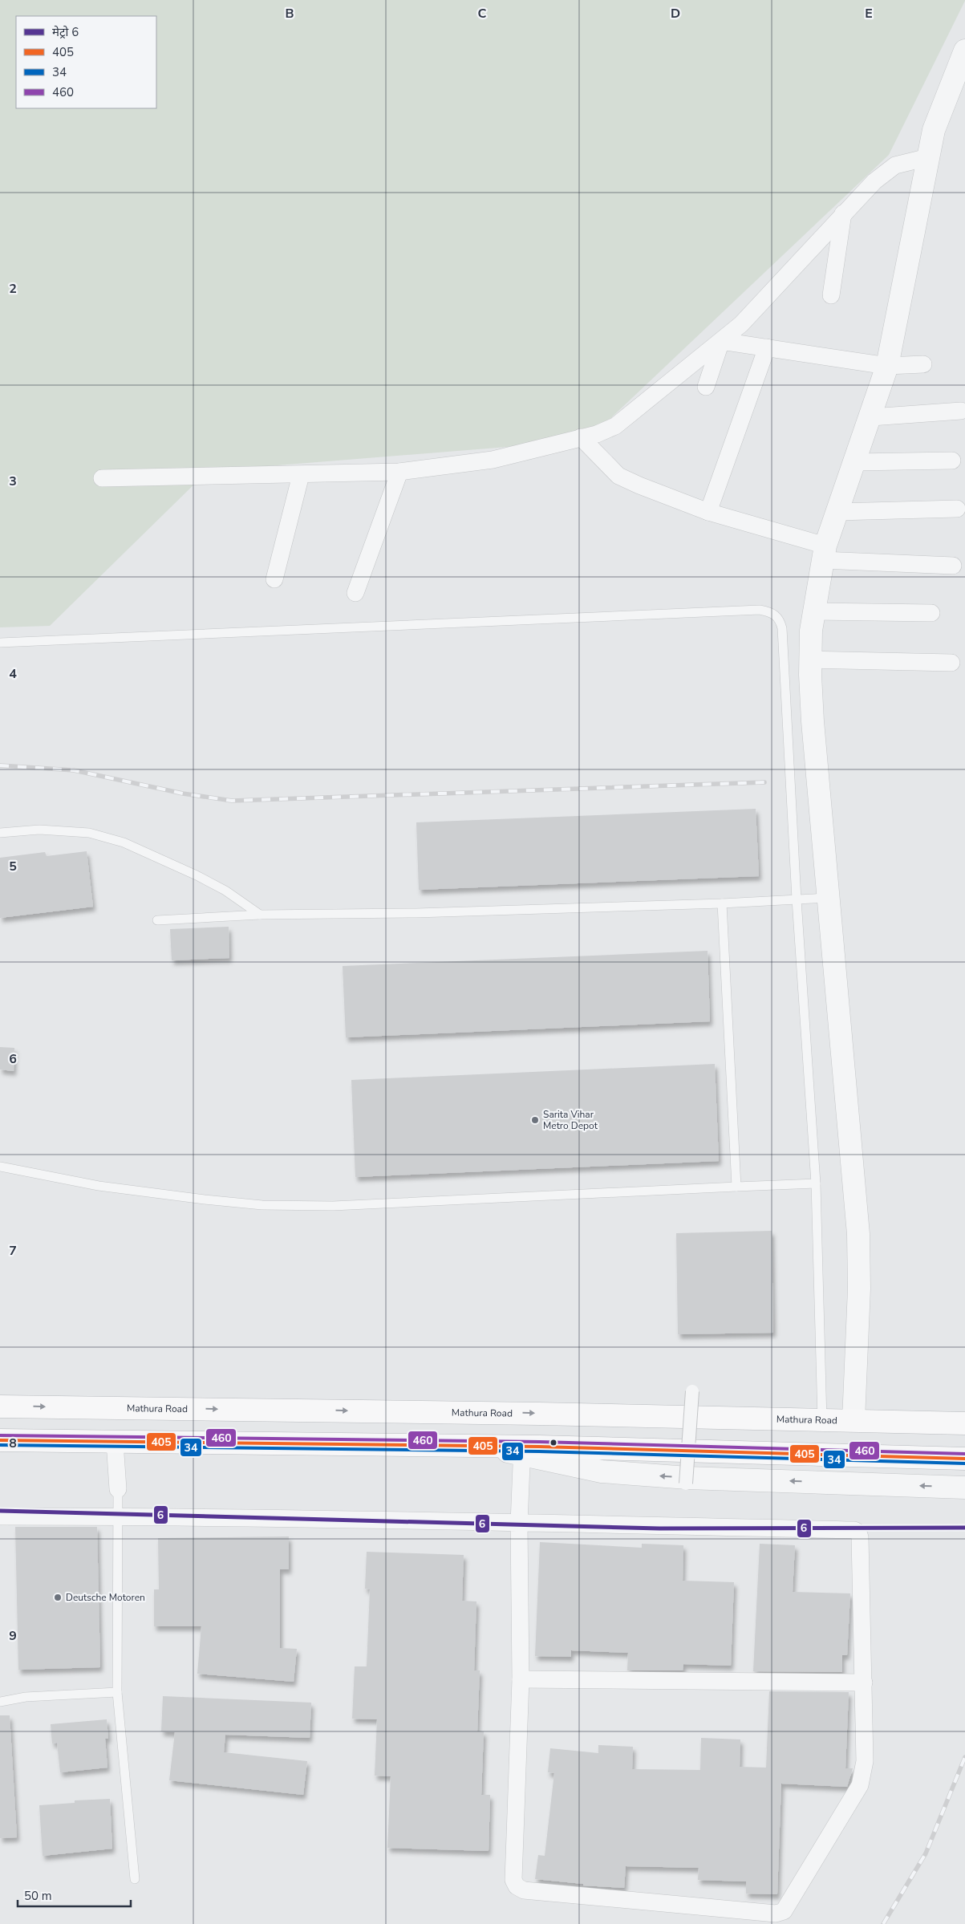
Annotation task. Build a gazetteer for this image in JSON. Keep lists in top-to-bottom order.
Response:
{
  "streets": {
    "highway": ["Mathura Road"]
  },
  "places": ["Sarita Vihar Metro Depot", "Deutsche Motoren"],
  "lines": [
    "transit line 460",
    "transit line 405",
    "transit line 34",
    "metro line 6"
  ],
  "legend": [
    "मेट्रो 6",
    "405",
    "34",
    "460"
  ],
  "scale_bar": "50 m",
  "grid": {
    "columns": [
      "B",
      "C",
      "D",
      "E"
    ],
    "rows": [
      "2",
      "3",
      "4",
      "5",
      "6",
      "7",
      "8",
      "9"
    ]
  }
}
